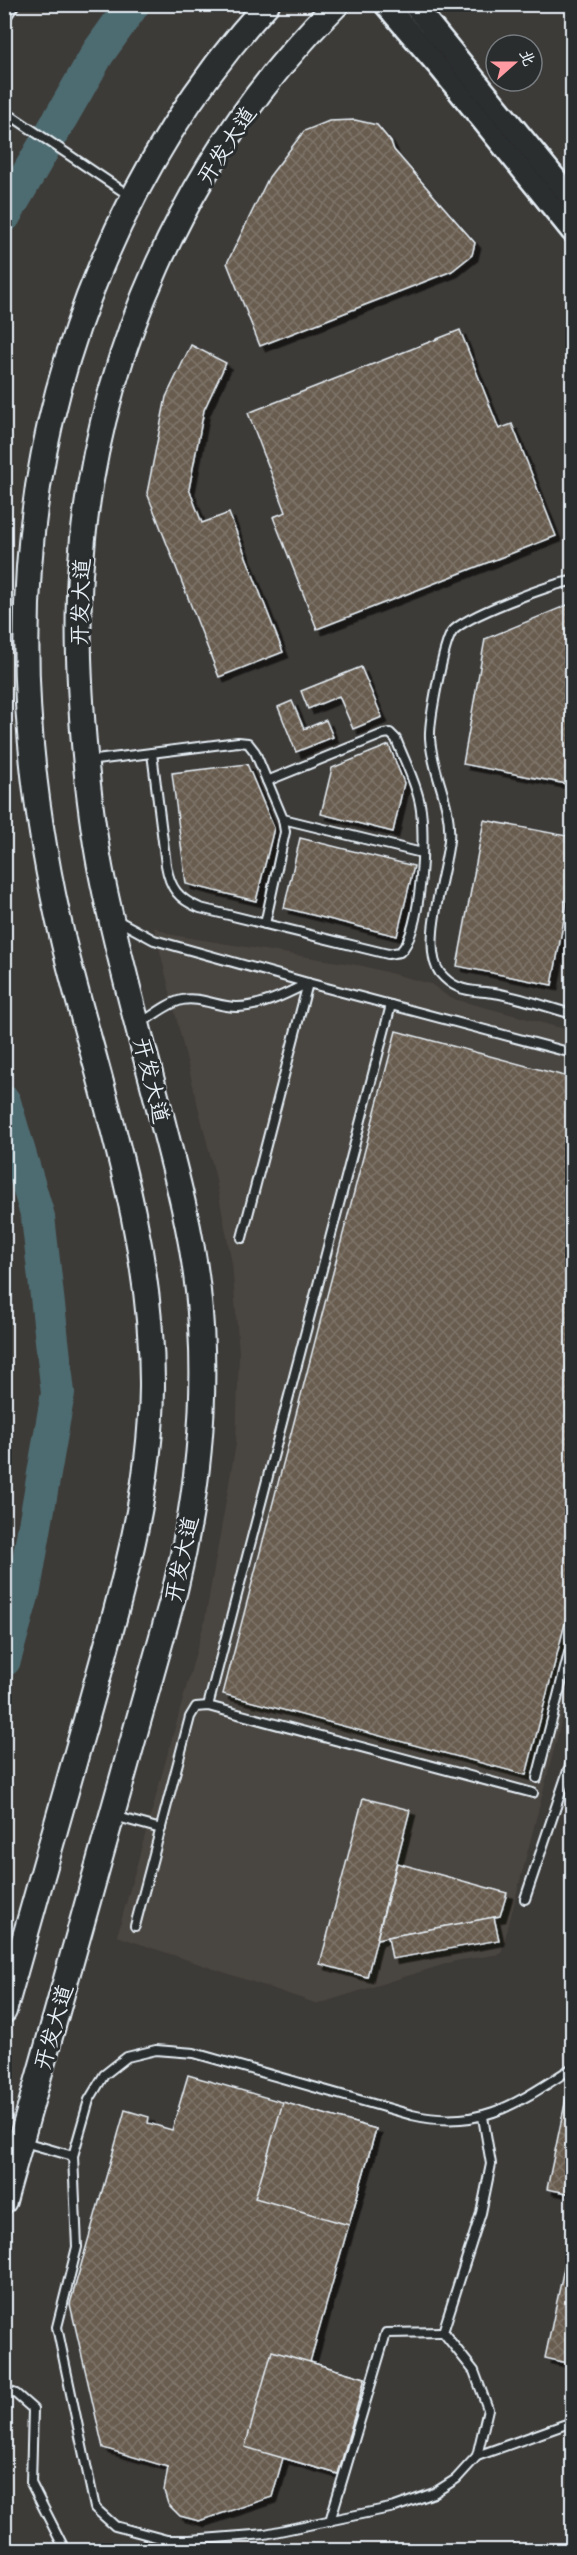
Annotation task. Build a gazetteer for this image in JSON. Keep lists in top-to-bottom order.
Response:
{
  "streets": {
    "main road": ["开发大道"]
  },
  "north": "right"
}
